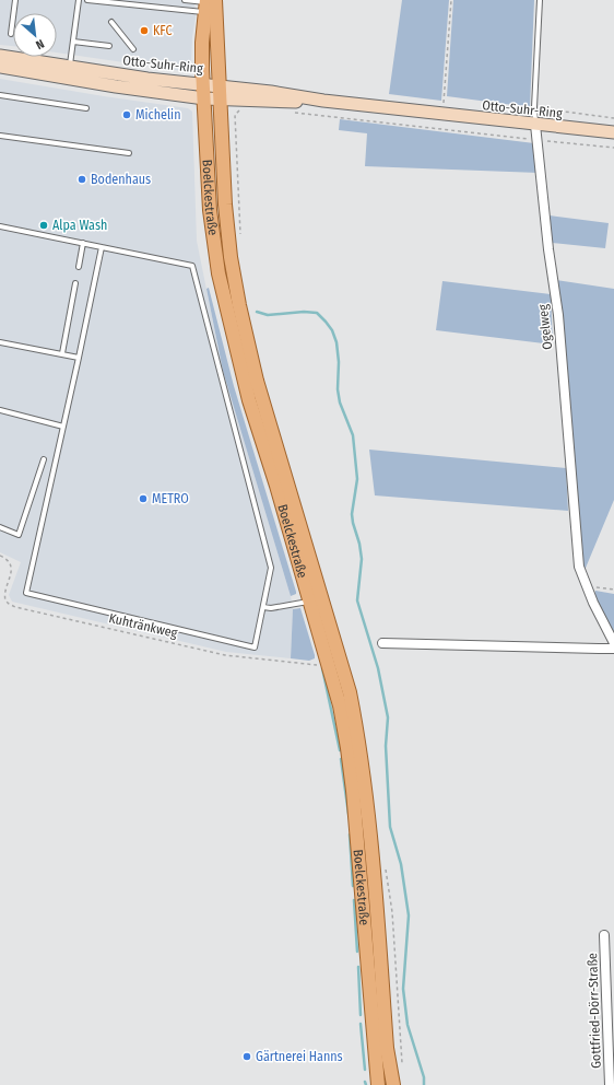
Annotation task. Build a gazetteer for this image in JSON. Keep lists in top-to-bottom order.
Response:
{
  "streets": {
    "main road": ["Boelckestraße"],
    "street": ["Otto-Suhr-Ring", "Ogelweg", "Gottfried-Dörr-Straße"],
    "path": ["Kuhtränkweg"]
  },
  "crossings": [
    ["Otto-Suhr-Ring", "Boelckestraße"],
    ["Otto-Suhr-Ring", "Ogelweg"],
    ["Boelckestraße", "Kuhtränkweg"]
  ],
  "places": [
    "KFC",
    "Michelin",
    "Bodenhaus",
    "Alpa Wash",
    "METRO",
    "Gärtnerei Hanns"
  ],
  "north": "bottom right"
}
